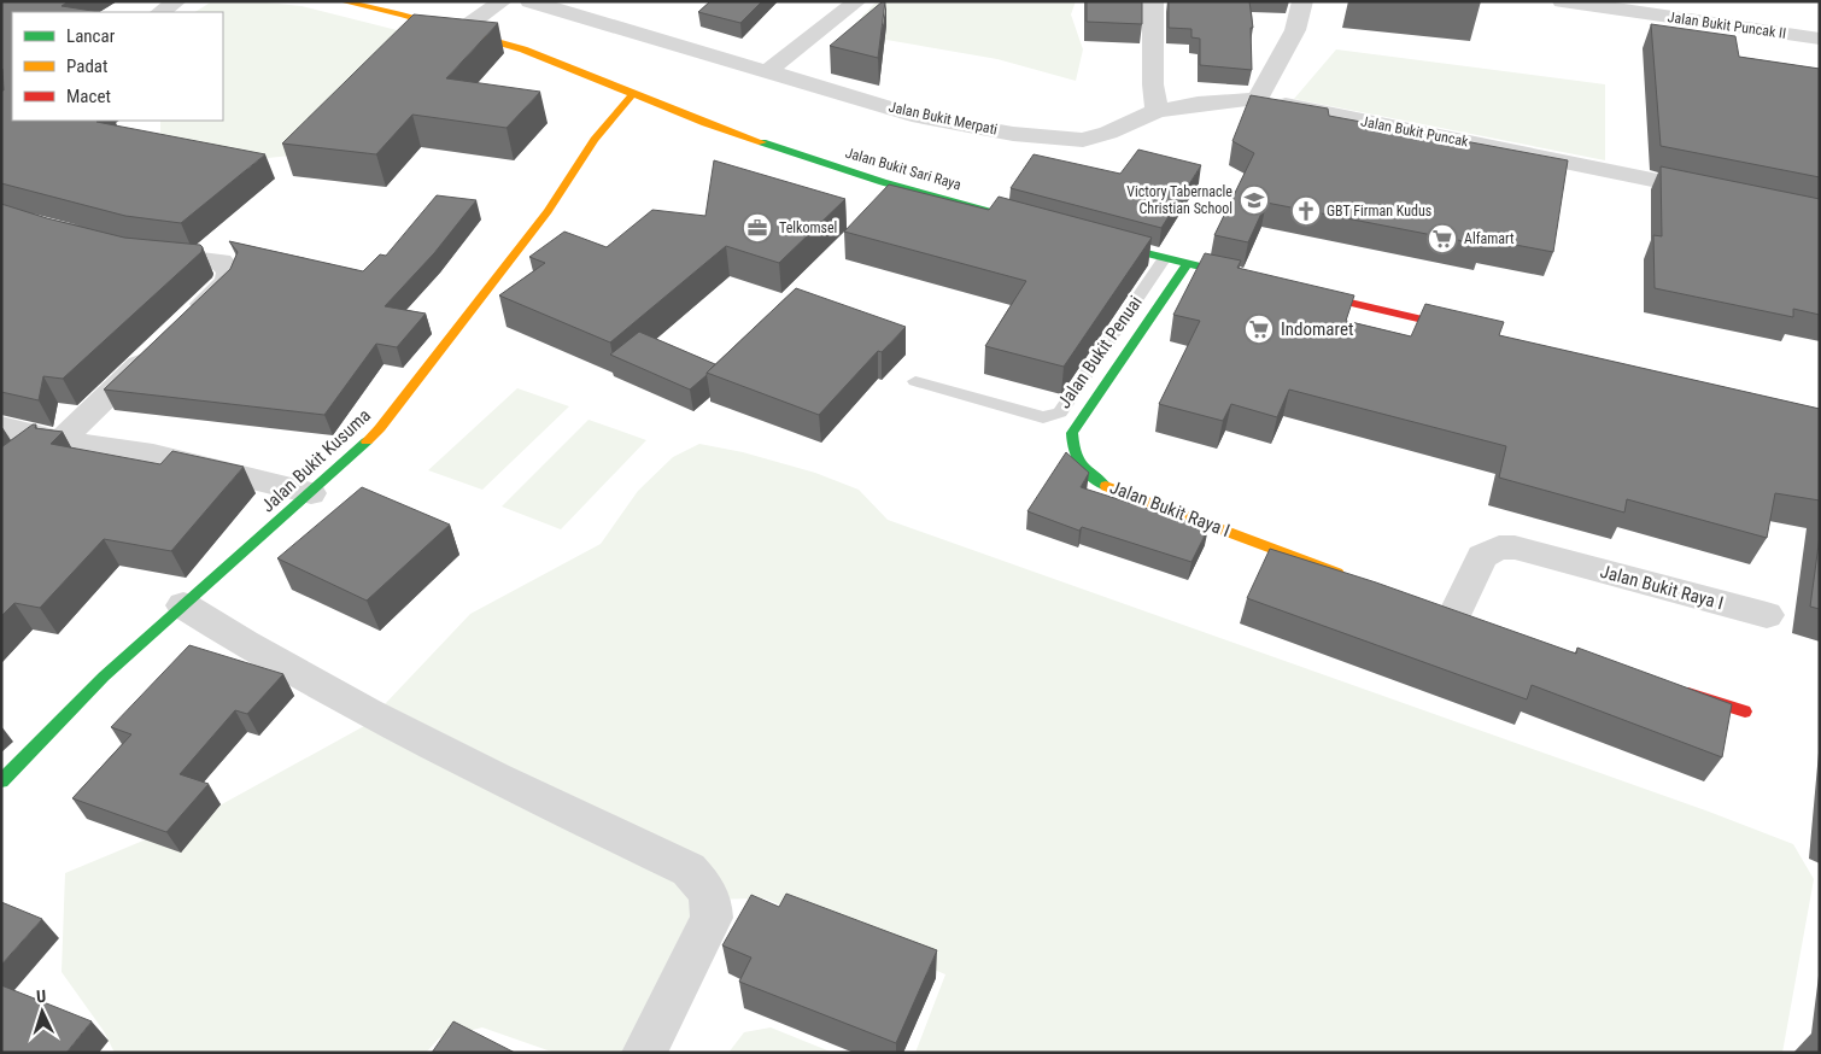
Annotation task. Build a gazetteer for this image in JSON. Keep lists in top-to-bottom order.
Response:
{
  "streets": {
    "street": [
      "Jalan Bukit Puncak II",
      "Jalan Bukit Merpati",
      "Jalan Bukit Puncak",
      "Jalan Bukit Sari Raya",
      "Jalan Bukit Kusuma",
      "Jalan Bukit Raya I"
    ],
    "lane": ["Jalan Bukit Penuai"]
  },
  "crossings": [
    ["Jalan Bukit Merpati", "Jalan Bukit Puncak"],
    ["Jalan Bukit Sari Raya", "Jalan Bukit Kusuma"]
  ],
  "places": {
    "school or university": ["Victory Tabernacle Christian School"],
    "church": ["GBT Firman Kudus"],
    "office": ["Telkomsel"],
    "supermarket": ["Alfamart", "Indomaret"]
  },
  "legend": ["Lancar", "Padat", "Macet"],
  "north": "top"
}
